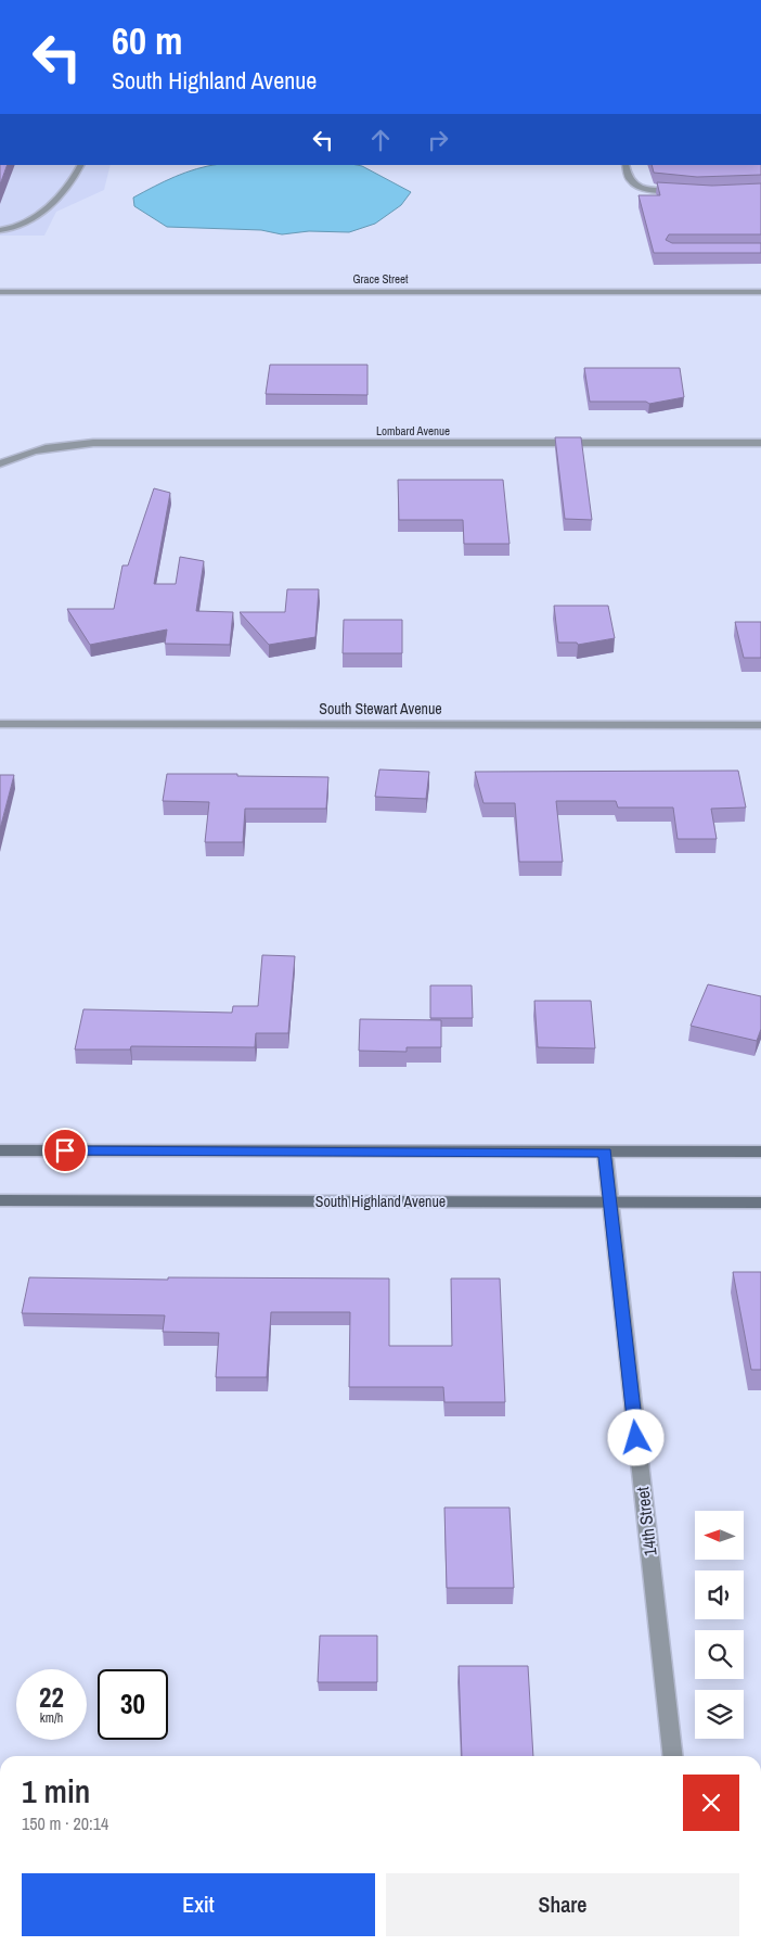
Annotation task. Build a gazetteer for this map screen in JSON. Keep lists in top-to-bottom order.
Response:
{
  "streets": {
    "main road": ["South Highland Avenue"],
    "street": [
      "Grace Street",
      "Lombard Avenue",
      "South Stewart Avenue",
      "14th Street"
    ]
  },
  "crossings": [
    ["South Highland Avenue", "14th Street"]
  ],
  "north": "left",
  "page": {
    "turn": ["60 m", "South Highland Avenue"],
    "speed": "22 km/h",
    "limit": "30",
    "heading": ["1 min", "150 m · 20:14"],
    "buttons": ["Exit", "Share"]
  }
}
